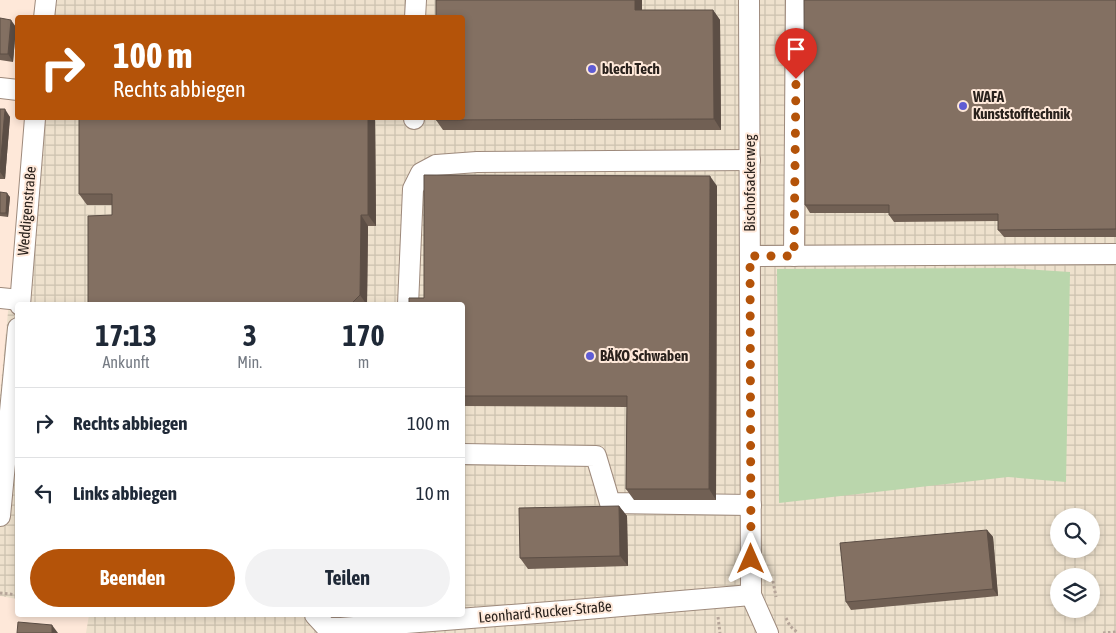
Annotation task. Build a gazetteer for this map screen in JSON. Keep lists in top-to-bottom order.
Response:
{
  "streets": {
    "street": ["Bischofsackerweg", "Weddigenstraße", "Leonhard-Rucker-Straße"]
  },
  "crossings": [
    ["Bischofsackerweg", "Leonhard-Rucker-Straße"]
  ],
  "places": ["blech Tech", "WAFA Kunststofftechnik", "BÄKO Schwaben"],
  "page": {
    "turn": ["100 m", "Rechts abbiegen"],
    "eta": [
      "17:13",
      "Ankunft",
      "3",
      "Min.",
      "170",
      "m"
    ],
    "list": [
      {
        "name": "Rechts abbiegen",
        "value": "100 m"
      },
      {
        "name": "Links abbiegen",
        "value": "10 m"
      }
    ],
    "buttons": ["Beenden", "Teilen"]
  }
}
